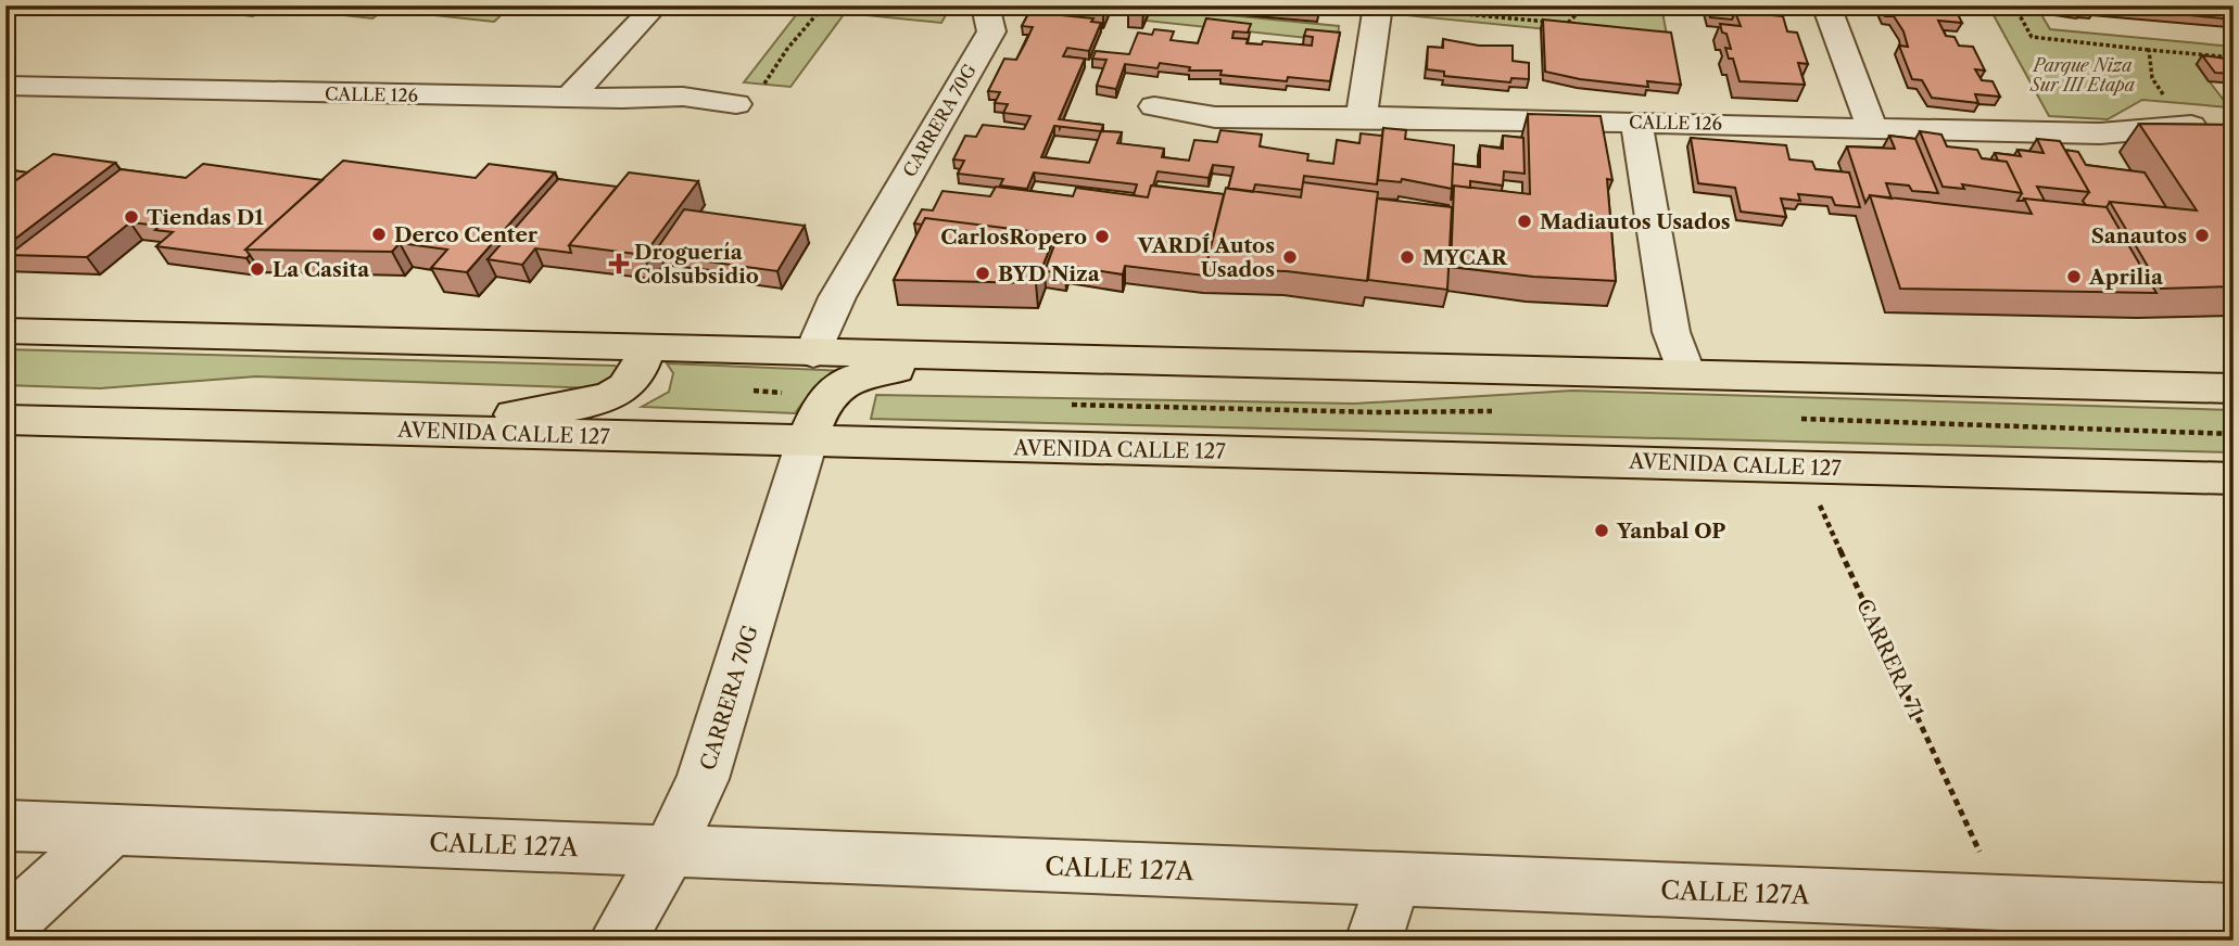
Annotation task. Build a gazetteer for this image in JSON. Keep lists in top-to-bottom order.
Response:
{
  "streets": {
    "main road": ["AVENIDA CALLE 127"],
    "street": ["CALLE 126", "CARRERA 70G", "CALLE 127A"],
    "path": ["CARRERA 71"]
  },
  "crossings": [
    ["CARRERA 70G", "AVENIDA CALLE 127"],
    ["CARRERA 70G", "CALLE 127A"],
    ["AVENIDA CALLE 127", "CARRERA 71"]
  ],
  "parks": ["Parque Niza Sur III Etapa"],
  "places": {
    "other": [
      "Tiendas D1",
      "Madiautos Usados",
      "Derco Center",
      "Sanautos",
      "CarlosRopero",
      "VARDÍ Autos Usados",
      "MYCAR",
      "La Casita",
      "BYD Niza",
      "Aprilia",
      "Yanbal OP"
    ],
    "health": ["Droguería Colsubsidio"]
  }
}
